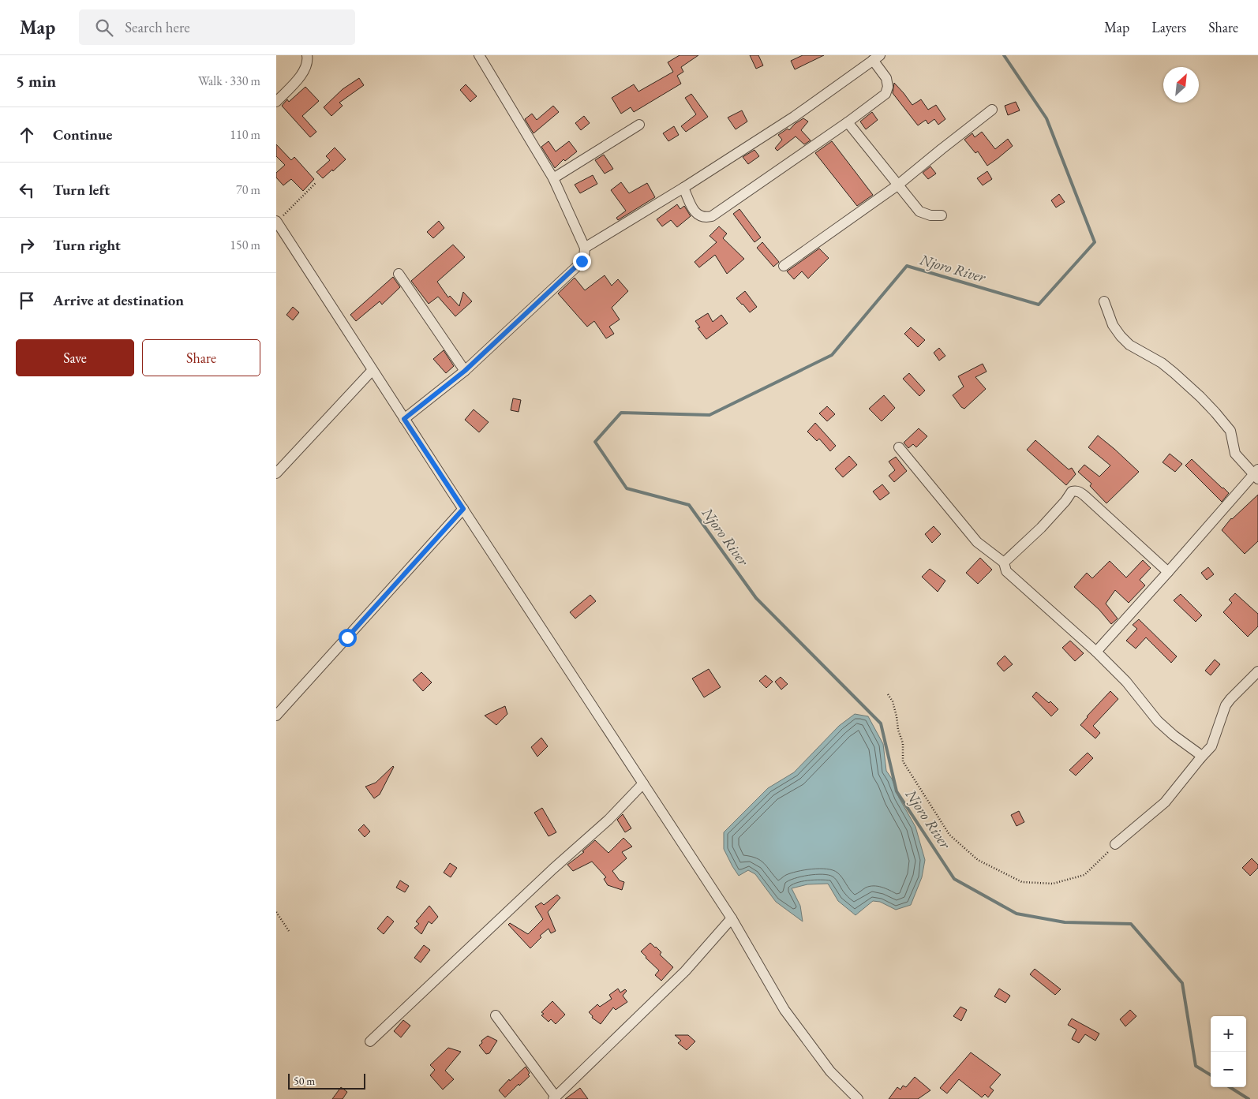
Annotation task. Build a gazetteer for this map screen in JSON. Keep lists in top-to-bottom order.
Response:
{
  "water": ["Njoro River"],
  "scale_bar": "50 m",
  "north": "top right",
  "page": {
    "header": "Map",
    "search": "Search here",
    "nav": ["Map", "Layers", "Share"],
    "heading": ["5 min", "Walk · 330 m"],
    "list": [
      ["Continue", "110 m"],
      ["Turn left", "70 m"],
      ["Turn right", "150 m"],
      "Arrive at destination"
    ],
    "buttons": ["Save", "Share"],
    "map_buttons": ["+", "−"],
    "scale": "50 m"
  }
}
